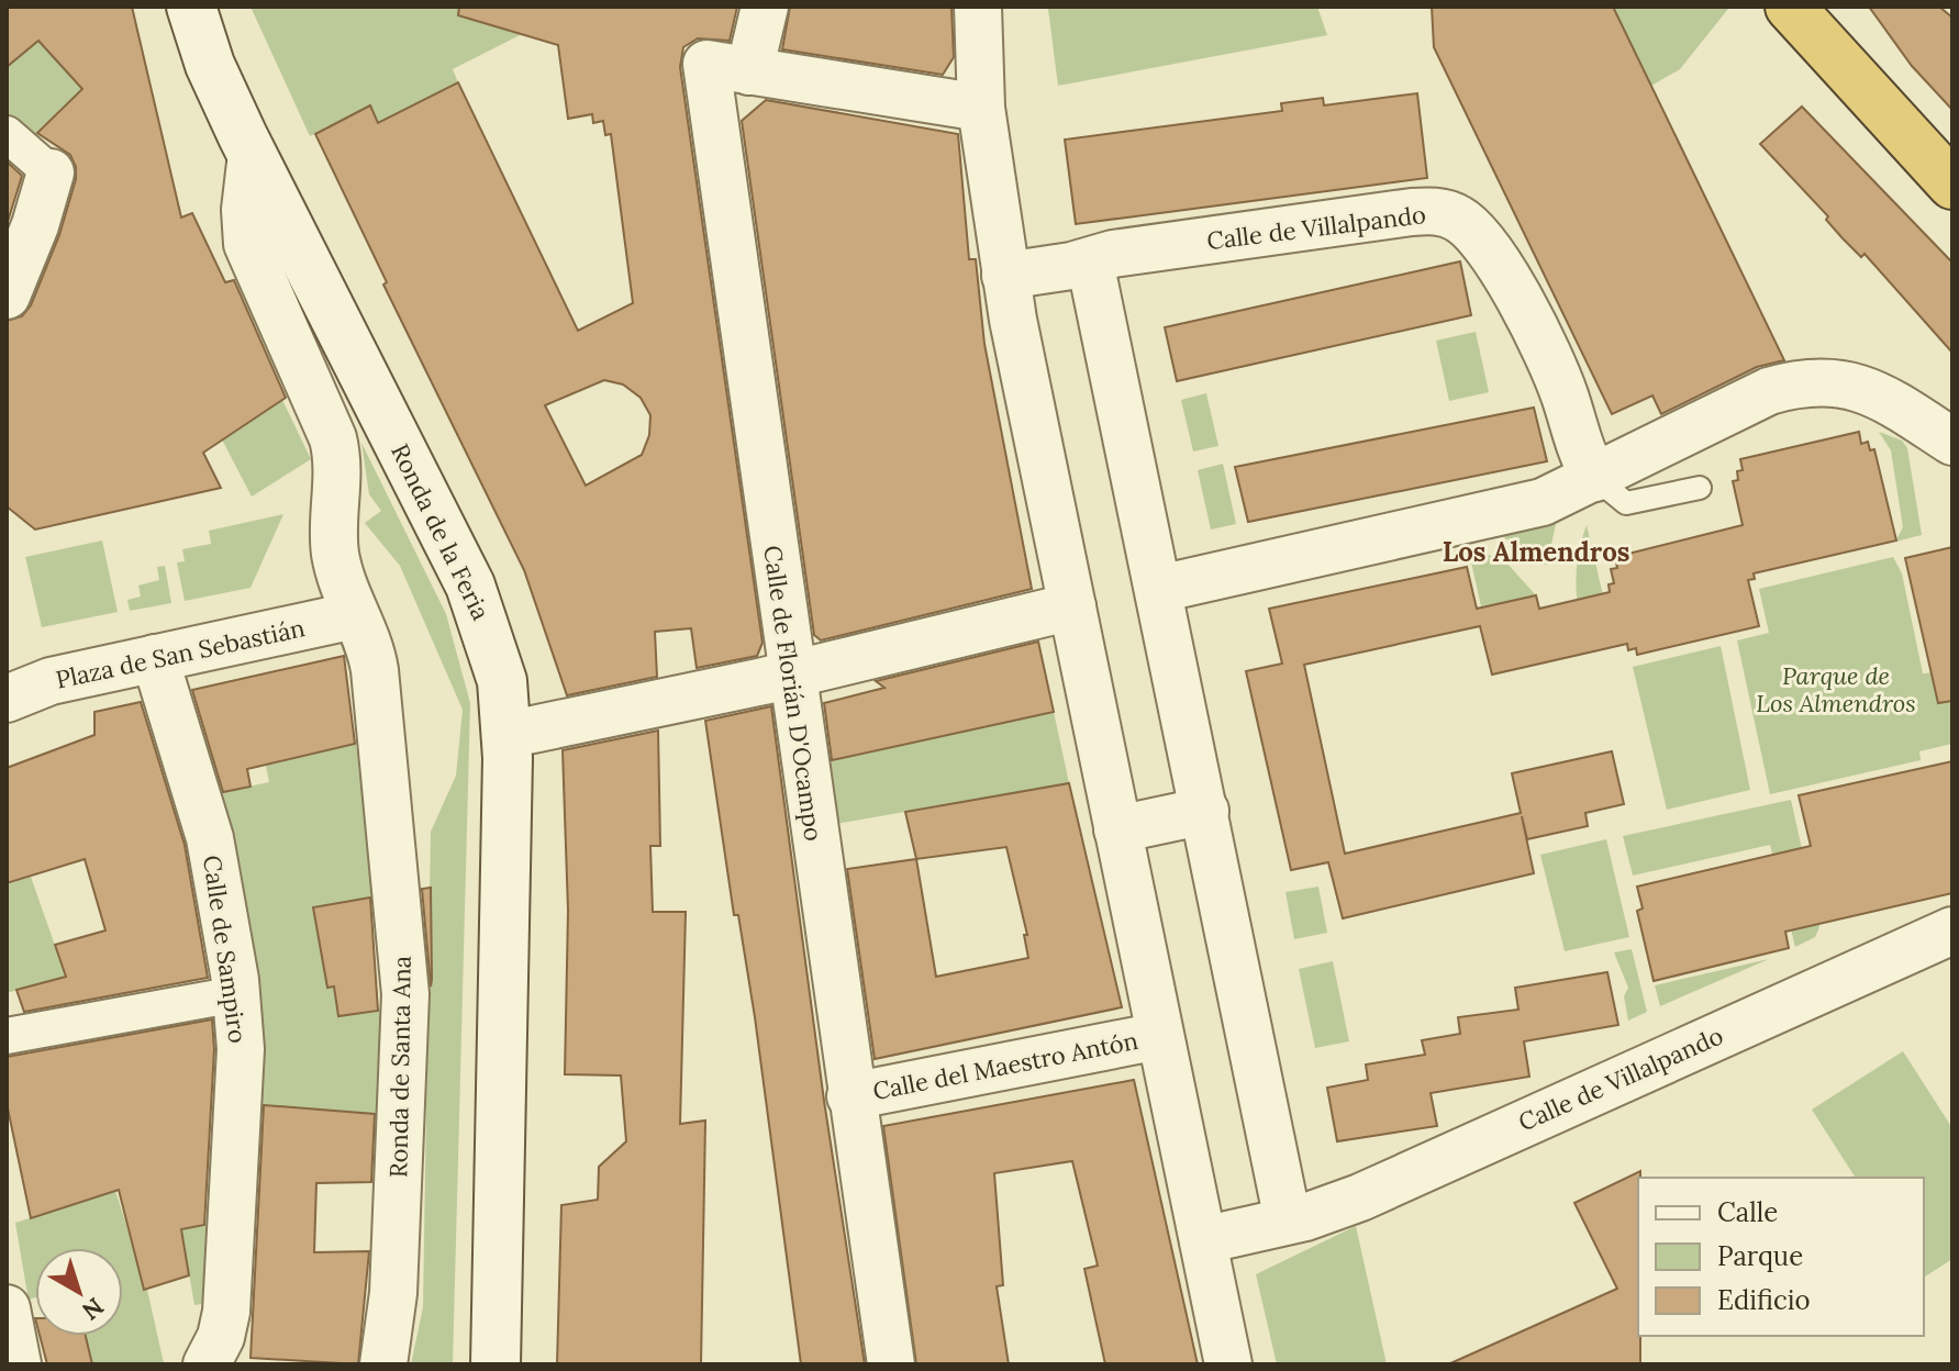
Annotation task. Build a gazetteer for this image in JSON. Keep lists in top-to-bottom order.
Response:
{
  "streets": {
    "main road": ["Ronda de la Feria"],
    "street": [
      "Calle de Villalpando",
      "Plaza de San Sebastián",
      "Calle de Florián D'Ocampo",
      "Calle de Sampiro",
      "Calle del Maestro Antón",
      "Ronda de Santa Ana"
    ]
  },
  "crossings": [
    ["Ronda de la Feria", "Ronda de Santa Ana"],
    ["Plaza de San Sebastián", "Calle de Sampiro"],
    ["Plaza de San Sebastián", "Ronda de Santa Ana"],
    ["Calle de Florián D'Ocampo", "Calle del Maestro Antón"]
  ],
  "districts": ["Los Almendros"],
  "parks": ["Parque de Los Almendros"],
  "legend": ["Calle", "Parque", "Edificio"],
  "north": "bottom right"
}
